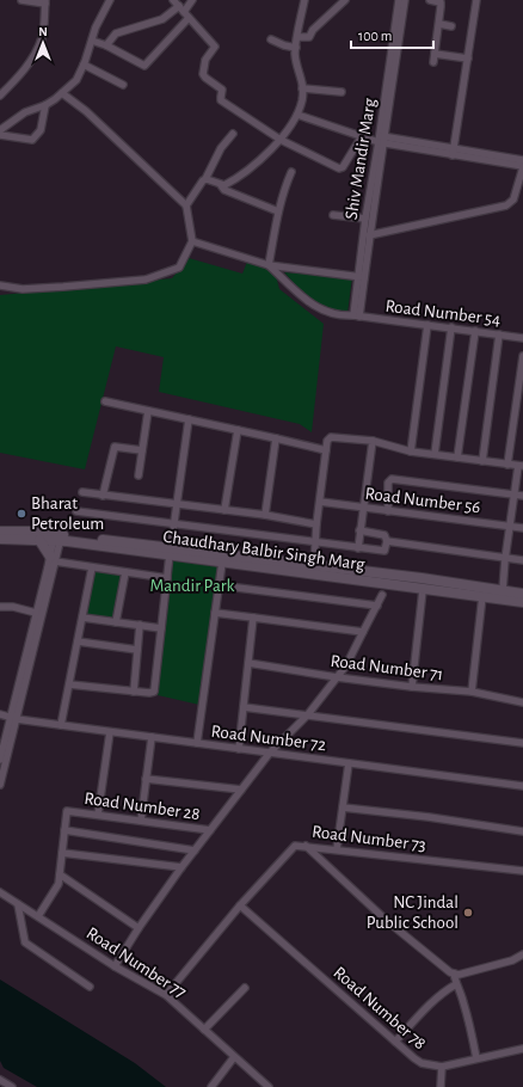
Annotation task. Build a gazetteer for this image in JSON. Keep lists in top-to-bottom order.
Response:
{
  "streets": {
    "street": [
      "Shiv Mandir Marg",
      "Road Number 54",
      "Road Number 56",
      "Chaudhary Balbir Singh Marg",
      "Road Number 71",
      "Road Number 72",
      "Road Number 28",
      "Road Number 73",
      "Road Number 77",
      "Road Number 78"
    ]
  },
  "crossings": [
    ["Road Number 28", "Road Number 77"],
    ["Road Number 73", "Road Number 77"],
    ["Road Number 73", "Road Number 78"]
  ],
  "parks": ["Mandir Park"],
  "places": ["Bharat Petroleum", "NC Jindal Public School"],
  "scale_bar": "100 m",
  "north": "top"
}
